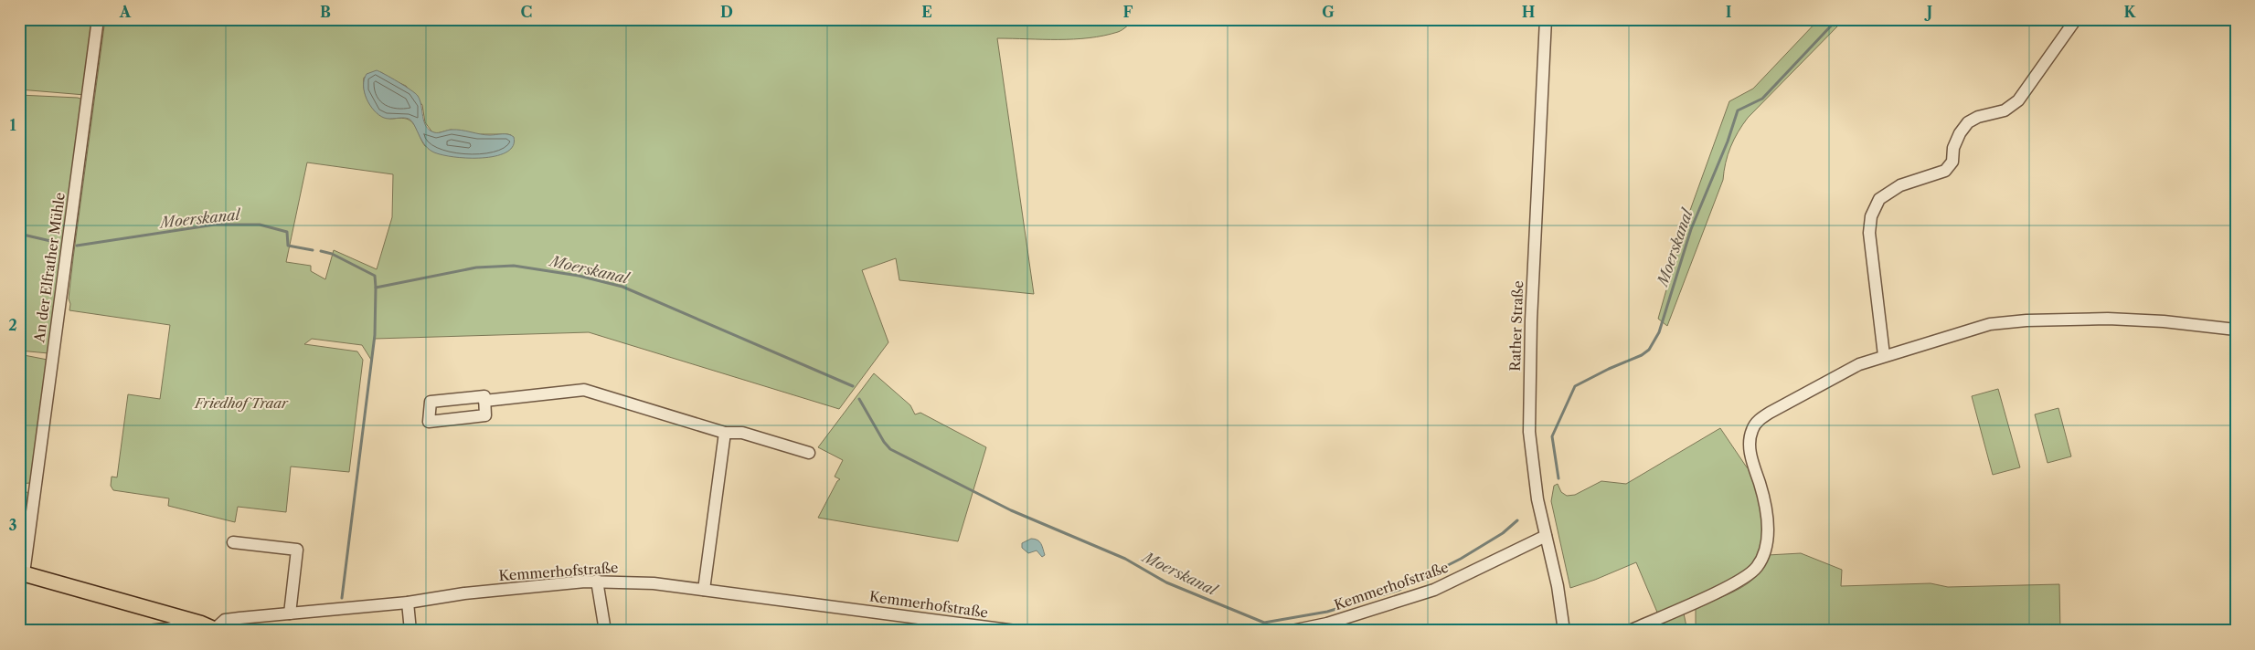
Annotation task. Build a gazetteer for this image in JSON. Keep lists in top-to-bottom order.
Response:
{
  "streets": {
    "street": ["An der Elfrather Mühle", "Rather Straße", "Kemmerhofstraße"]
  },
  "crossings": [
    ["Rather Straße", "Kemmerhofstraße"]
  ],
  "water": ["Moerskanal"],
  "parks": ["Friedhof Traar"],
  "grid": {
    "columns": [
      "A",
      "B",
      "C",
      "D",
      "E",
      "F",
      "G",
      "H",
      "I",
      "J",
      "K"
    ],
    "rows": ["1", "2", "3"]
  }
}
